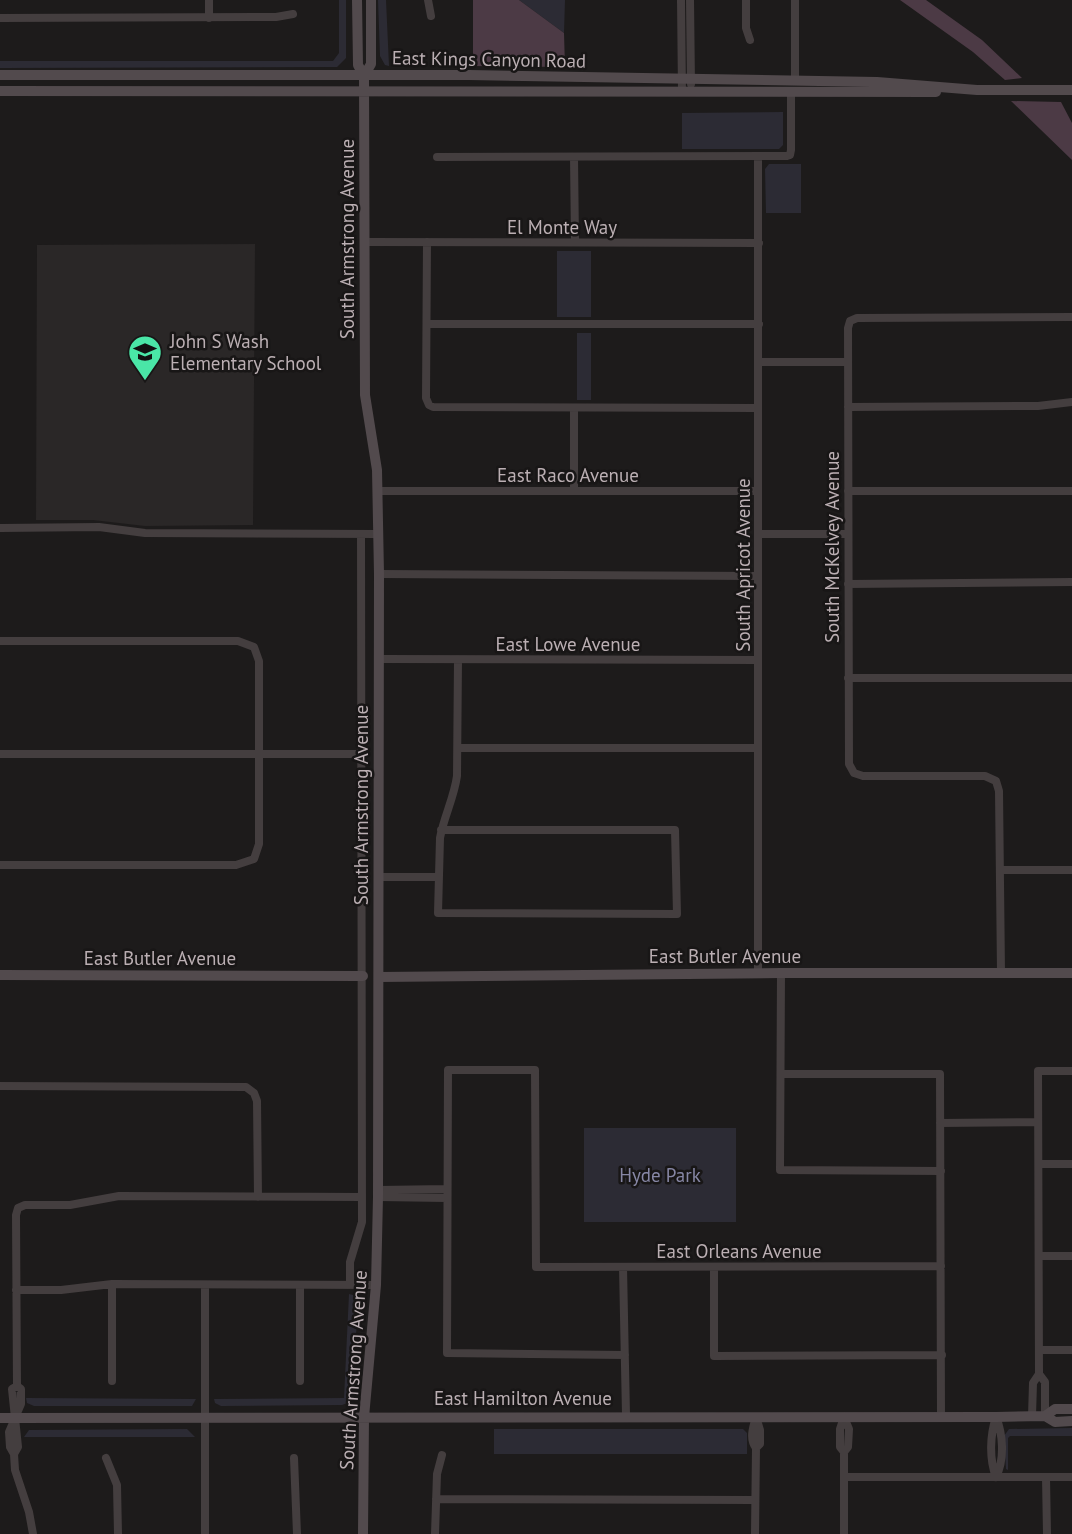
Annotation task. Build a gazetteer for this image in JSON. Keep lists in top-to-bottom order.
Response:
{
  "streets": {
    "street": [
      "East Kings Canyon Road",
      "El Monte Way",
      "South Armstrong Avenue",
      "East Raco Avenue",
      "South McKelvey Avenue",
      "South Apricot Avenue",
      "East Lowe Avenue",
      "East Butler Avenue",
      "East Orleans Avenue",
      "East Hamilton Avenue"
    ]
  },
  "crossings": [
    ["East Kings Canyon Road", "South Armstrong Avenue"],
    ["El Monte Way", "South Armstrong Avenue"],
    ["El Monte Way", "South Apricot Avenue"],
    ["South Armstrong Avenue", "East Raco Avenue"],
    ["South Armstrong Avenue", "East Lowe Avenue"],
    ["South Armstrong Avenue", "East Butler Avenue"],
    ["South Armstrong Avenue", "East Hamilton Avenue"],
    ["East Raco Avenue", "South Apricot Avenue"],
    ["South Apricot Avenue", "East Lowe Avenue"],
    ["South Apricot Avenue", "East Butler Avenue"]
  ],
  "parks": ["Hyde Park"],
  "places": {
    "school or university": ["John S Wash Elementary School"]
  }
}
